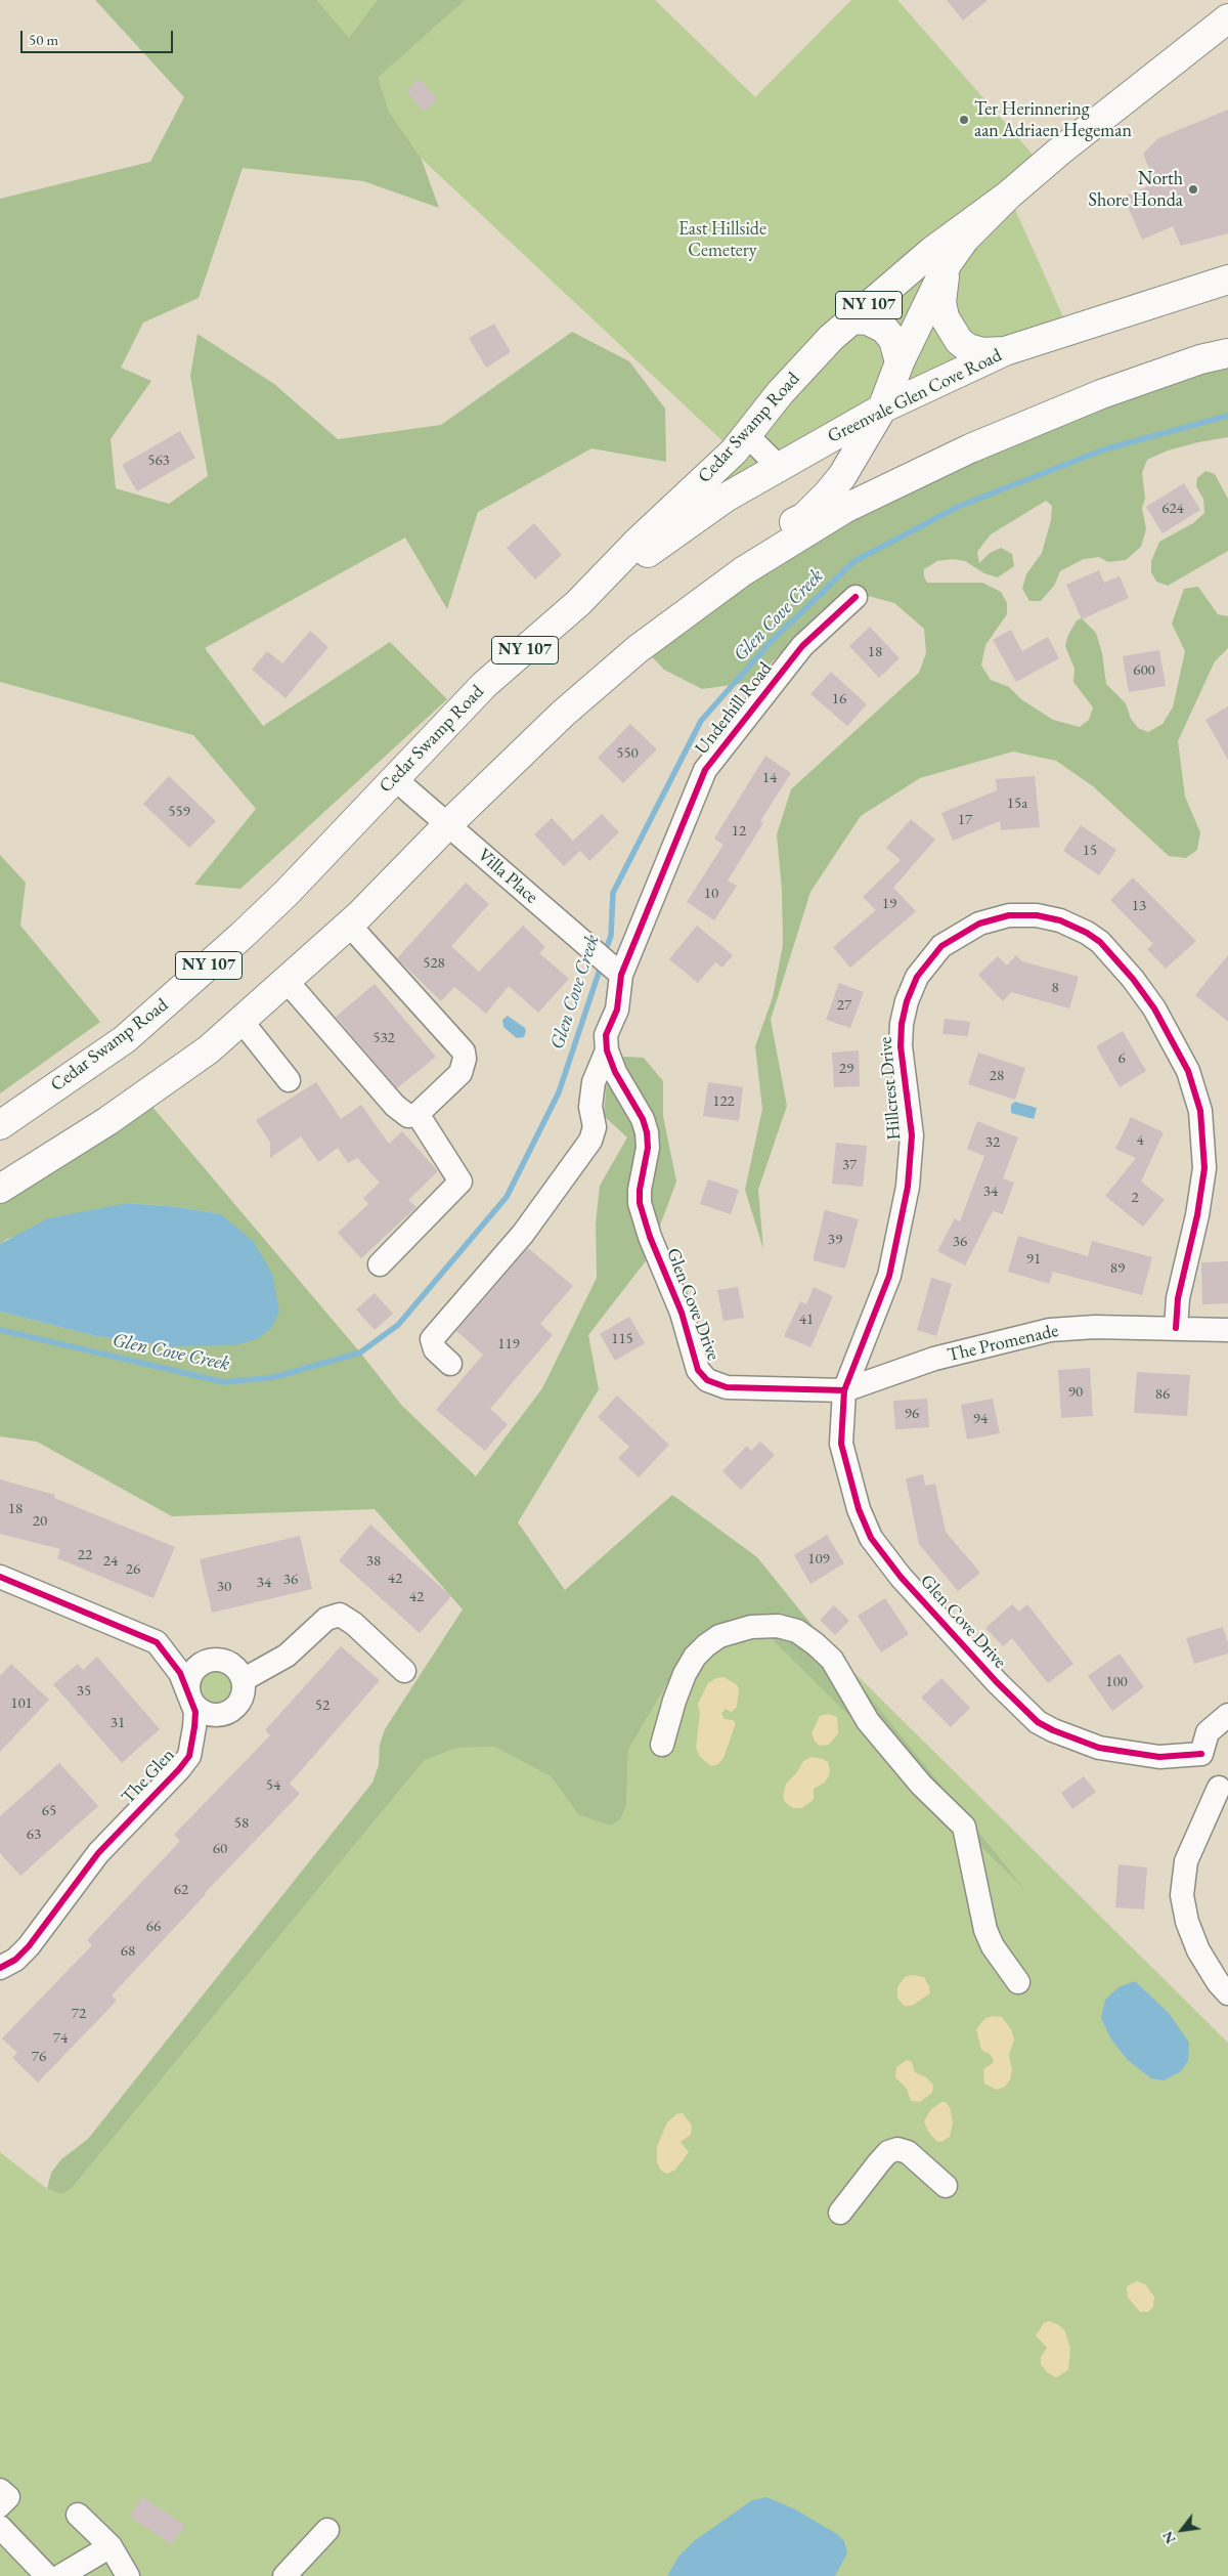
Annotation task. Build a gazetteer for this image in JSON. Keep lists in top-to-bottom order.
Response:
{
  "streets": {
    "main road": ["NY 107", "Greenvale Glen Cove Road", "Cedar Swamp Road"],
    "street": [
      "Underhill Road",
      "Villa Place",
      "Hillcrest Drive",
      "Glen Cove Drive",
      "The Promenade",
      "The Glen"
    ]
  },
  "crossings": [
    ["NY 107", "Greenvale Glen Cove Road"],
    ["NY 107", "Cedar Swamp Road"],
    ["NY 107", "Villa Place"],
    ["Greenvale Glen Cove Road", "Cedar Swamp Road"],
    ["Cedar Swamp Road", "Villa Place"],
    ["Underhill Road", "Villa Place"],
    ["Hillcrest Drive", "Glen Cove Drive"],
    ["Hillcrest Drive", "The Promenade"],
    ["Glen Cove Drive", "The Promenade"]
  ],
  "water": ["Glen Cove Creek"],
  "parks": ["East Hillside Cemetery"],
  "places": ["Ter Herinnering aan Adriaen Hegeman", "North Shore Honda"],
  "house_numbers": [
    "563",
    "624",
    "18",
    "600",
    "16",
    "550",
    "14",
    "15a",
    "559",
    "17",
    "12",
    "15",
    "10",
    "19",
    "13",
    "528",
    "8",
    "27",
    "532",
    "6",
    "29",
    "28",
    "122",
    "4",
    "32",
    "37",
    "34",
    "2",
    "39",
    "36",
    "91",
    "89",
    "41",
    "115",
    "119",
    "90",
    "86",
    "96",
    "94",
    "18",
    "20",
    "22",
    "109",
    "24",
    "38",
    "26",
    "42",
    "36",
    "34",
    "30",
    "42",
    "100",
    "35",
    "101",
    "52",
    "31",
    "54",
    "65",
    "58",
    "63",
    "60",
    "62",
    "66",
    "68",
    "72",
    "74",
    "76"
  ],
  "scale_bar": "50 m",
  "north": "bottom left"
}
